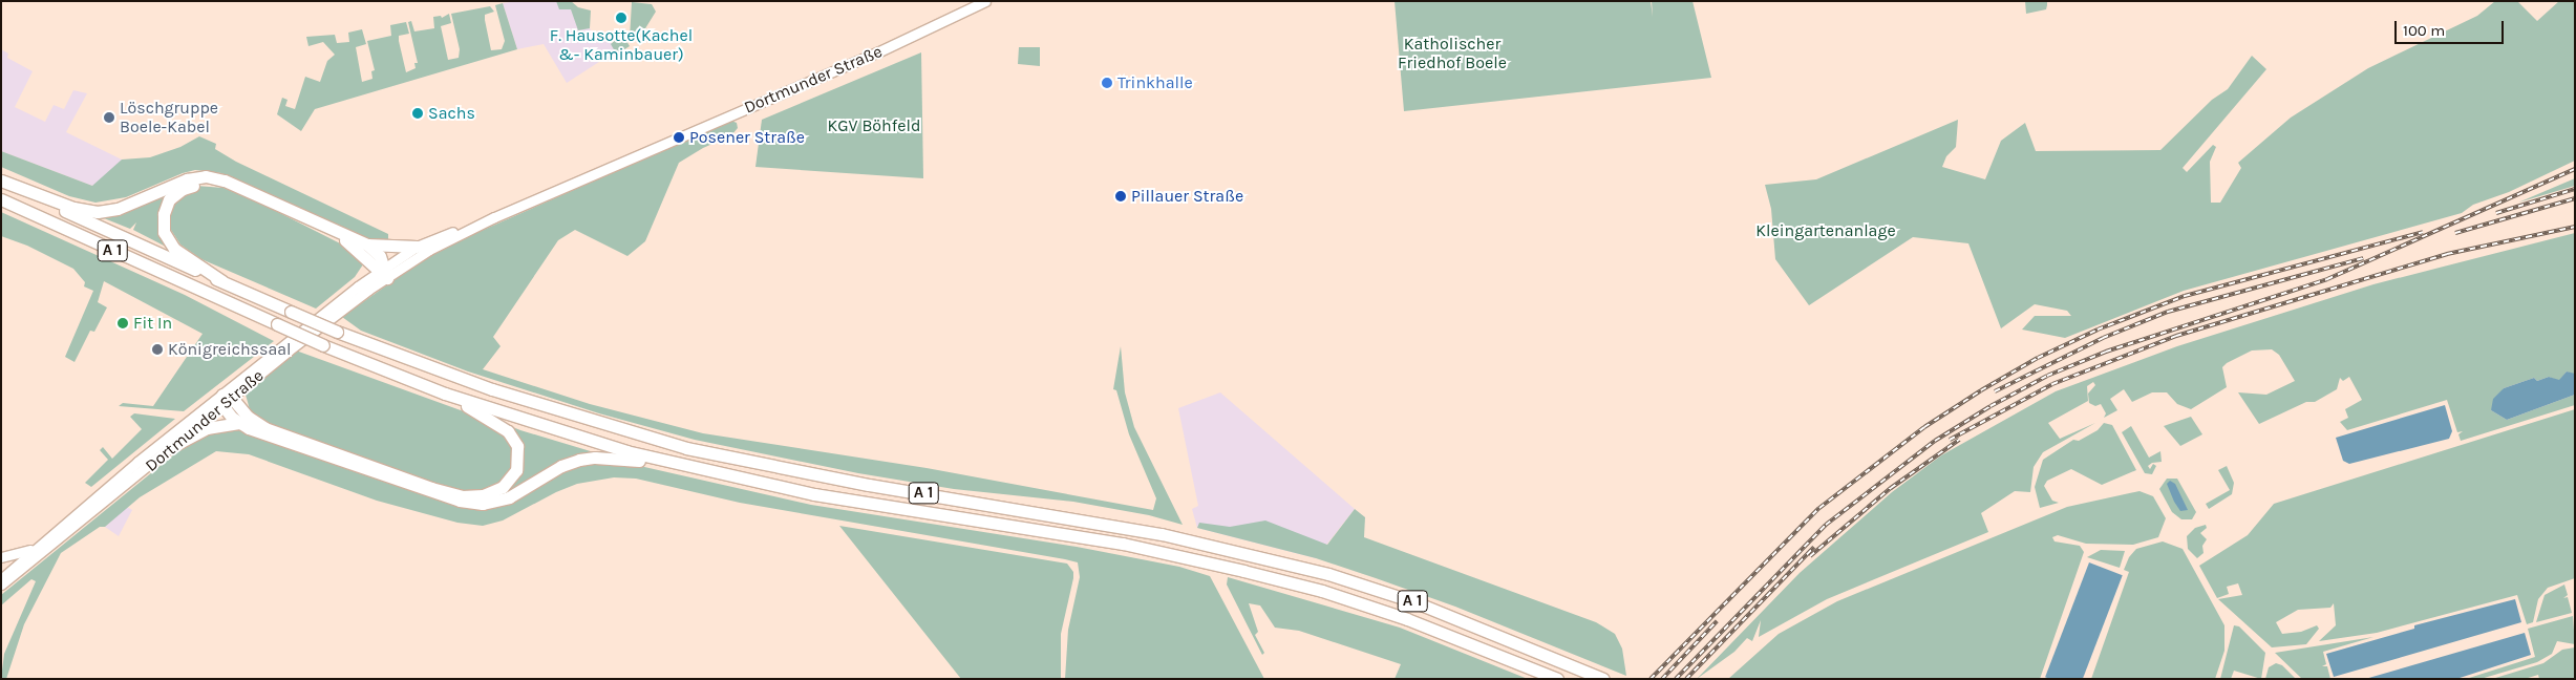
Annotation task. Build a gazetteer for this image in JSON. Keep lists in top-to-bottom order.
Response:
{
  "streets": {
    "highway": ["A 1"],
    "main road": ["Dortmunder Straße"]
  },
  "parks": ["Katholischer Friedhof Boele", "KGV Böhfeld", "Kleingartenanlage"],
  "places": [
    "F. Hausotte(Kachel &- Kaminbauer)",
    "Trinkhalle",
    "Sachs",
    "Löschgruppe Boele-Kabel",
    "Posener Straße",
    "Pillauer Straße",
    "Fit In",
    "Königreichssaal"
  ],
  "scale_bar": "100 m"
}
